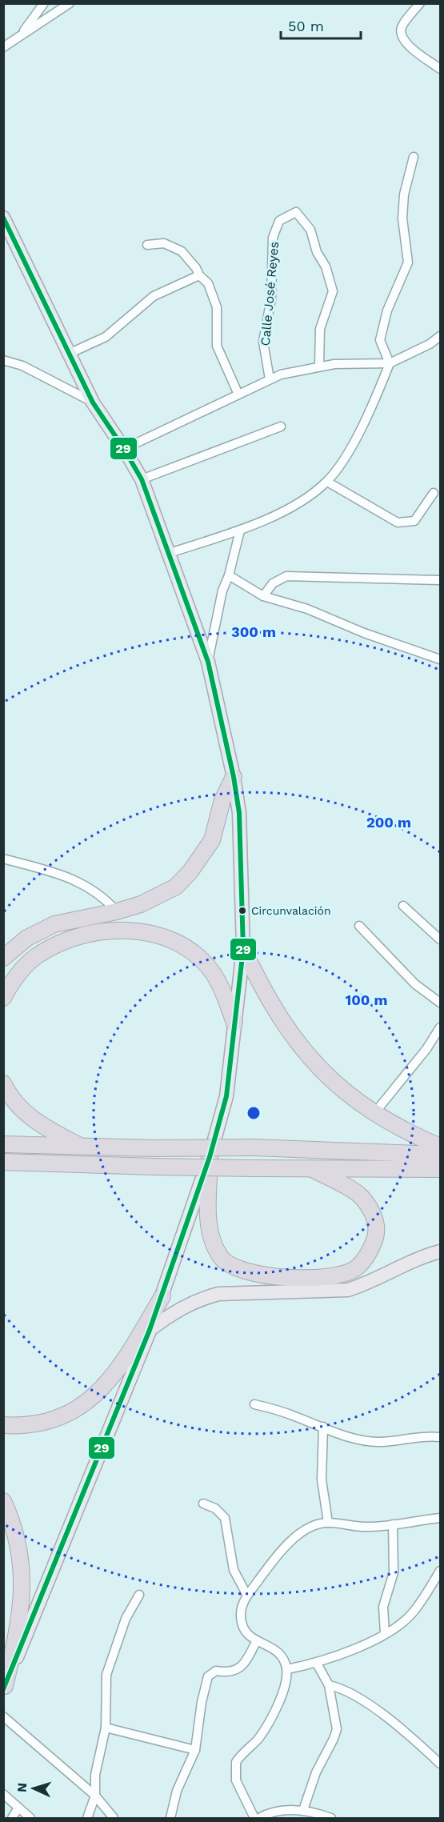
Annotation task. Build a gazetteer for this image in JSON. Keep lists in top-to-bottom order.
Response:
{
  "streets": {
    "street": ["Calle José Reyes"]
  },
  "places": ["Circunvalación"],
  "lines": ["transit line 29"],
  "scale_bar": "50 m",
  "north": "left",
  "rings": ["300 m", "200 m", "100 m"]
}
